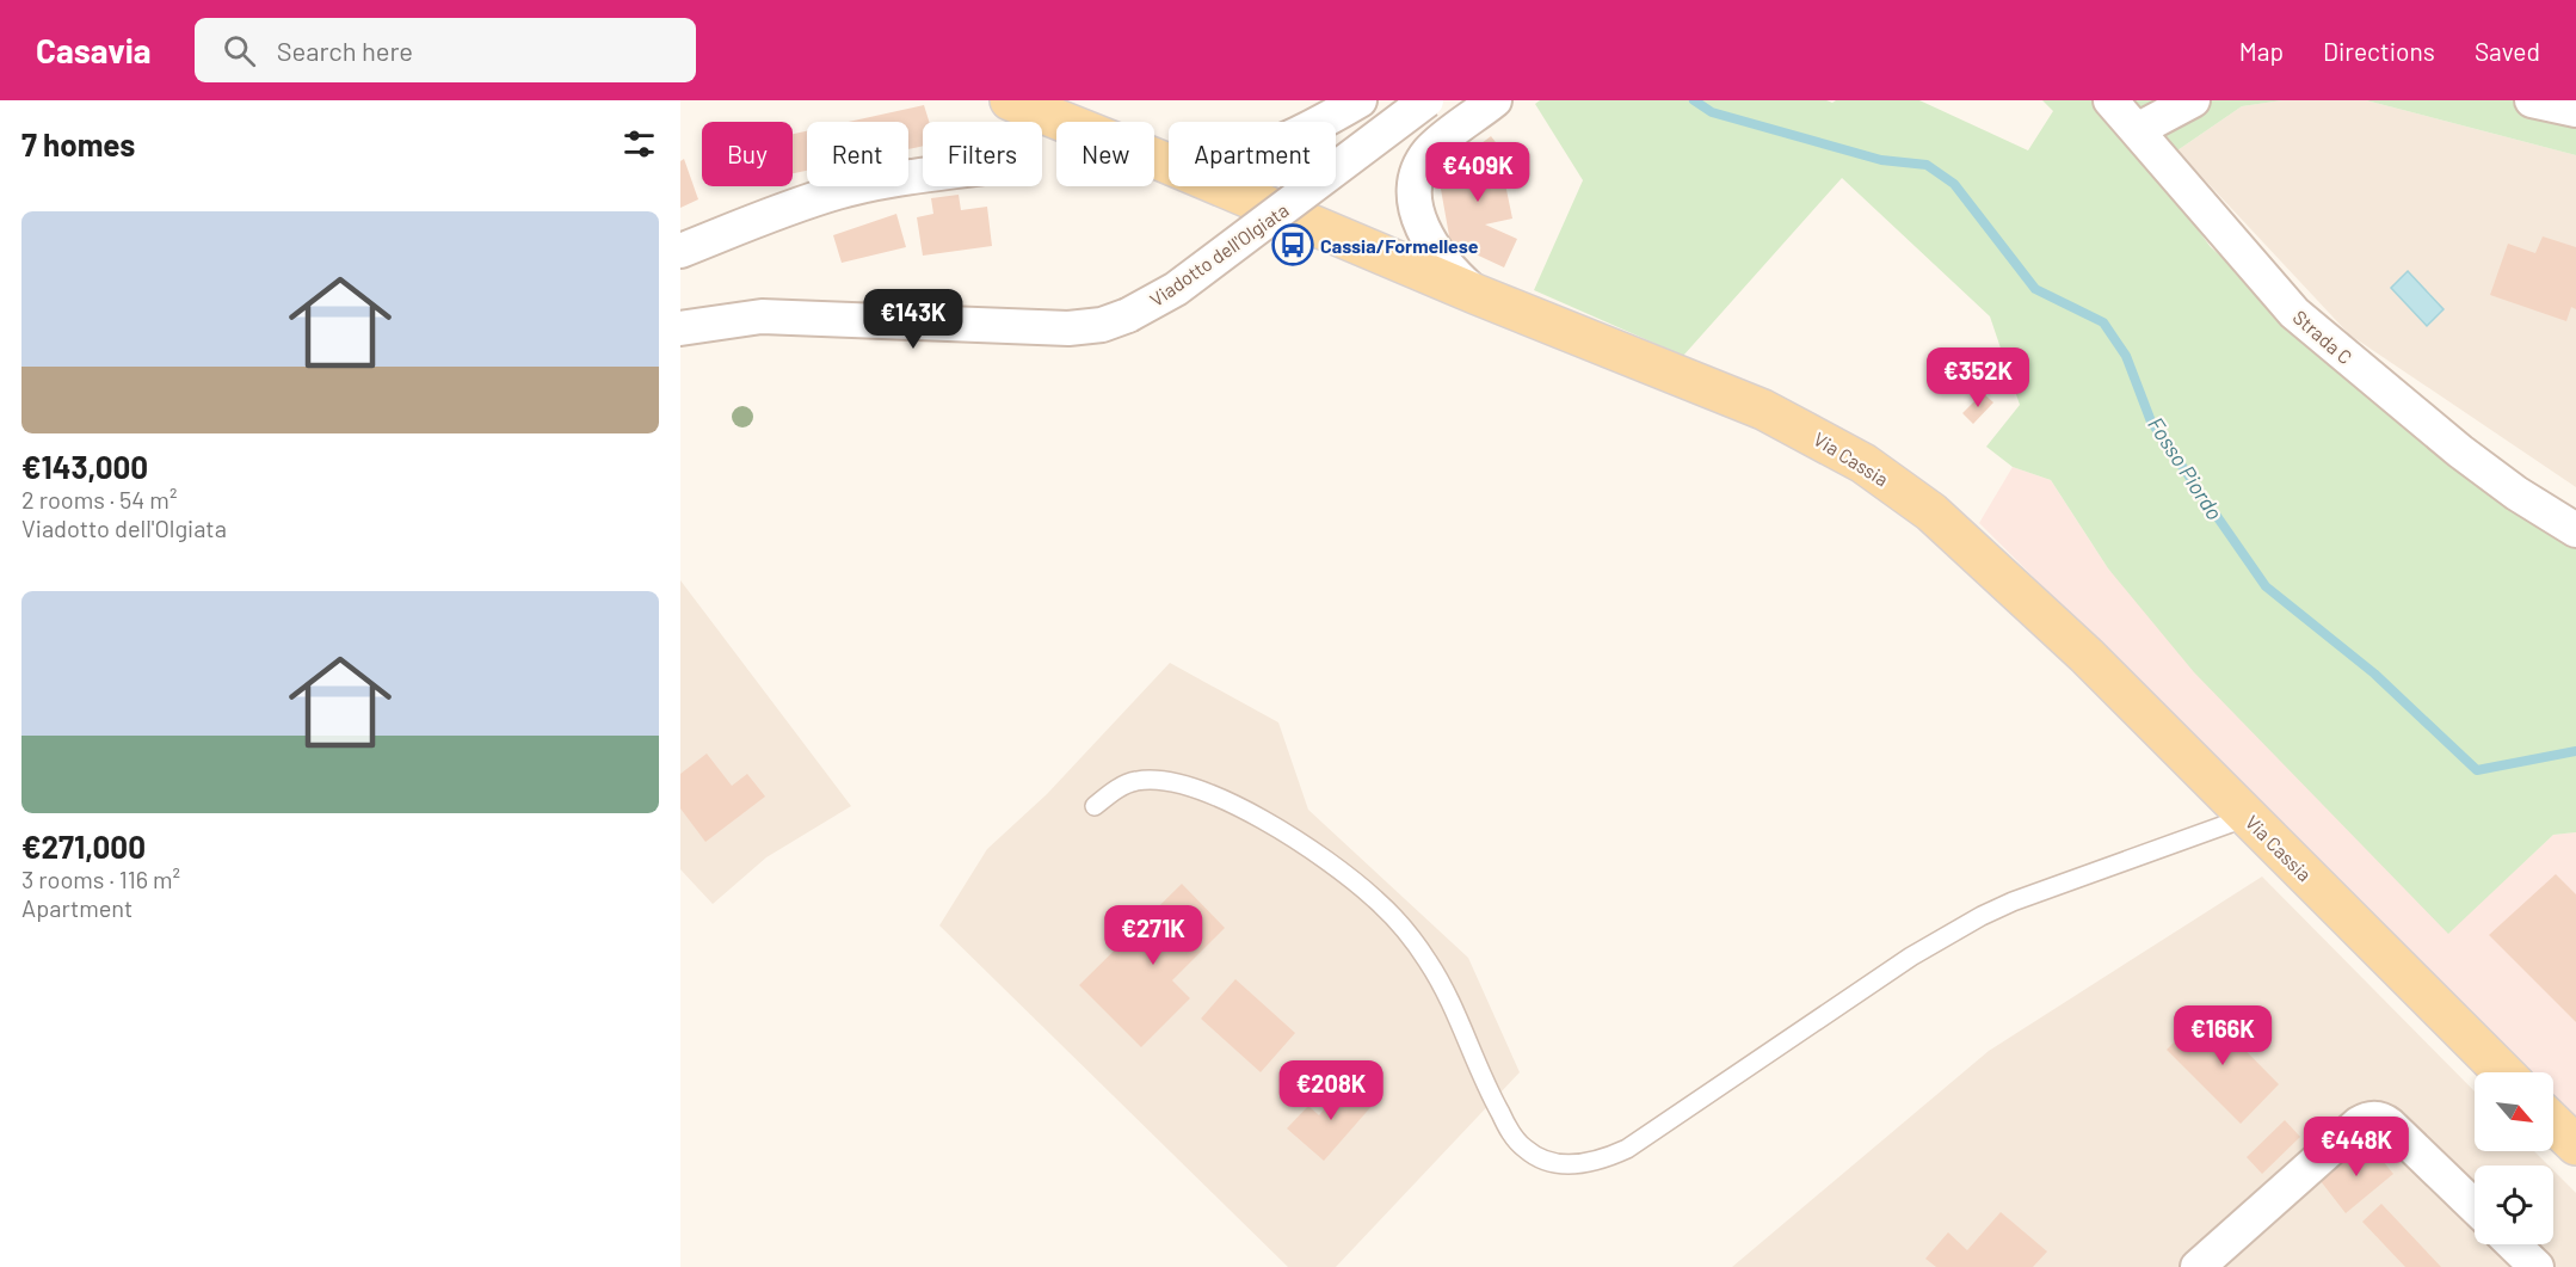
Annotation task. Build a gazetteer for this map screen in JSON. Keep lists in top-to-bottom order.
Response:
{
  "streets": {
    "main road": ["Via Cassia"],
    "street": ["Viadotto dell'Olgiata", "Strada C"]
  },
  "water": ["Fosso Piordo"],
  "places": {
    "bus stop": ["Cassia/Formellese"]
  },
  "north": "bottom right",
  "page": {
    "header": "Casavia",
    "search": "Search here",
    "nav": ["Map", "Directions", "Saved"],
    "heading": "7 homes",
    "chip": [
      "Buy",
      "Rent",
      "Filters",
      "New",
      "Apartment"
    ],
    "price": [
      "€409K",
      "€143K",
      "€352K",
      "€271K",
      "€166K",
      "€208K",
      "€448K"
    ],
    "list": [
      {
        "name": "€143,000",
        "note": "2 rooms · 54 m² · Viadotto dell'Olgiata"
      },
      {
        "name": "€271,000",
        "note": "3 rooms · 116 m² · Apartment"
      }
    ]
  }
}
